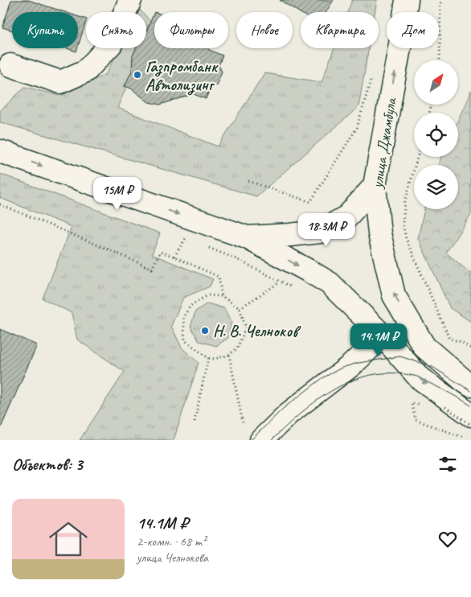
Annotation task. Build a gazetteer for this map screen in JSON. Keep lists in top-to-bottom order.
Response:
{
  "streets": {
    "main road": ["улица Джамбула"]
  },
  "one_way": ["улица Джамбула"],
  "places": ["Газпромбанк Автолизинг", "Н. В. Челноков"],
  "north": "top right",
  "page": {
    "chip": [
      "Купить",
      "Снять",
      "Фильтры",
      "Новое",
      "Квартира",
      "Дом"
    ],
    "price": ["15M ₽", "18.3M ₽", "14.1M ₽"],
    "heading": "Объектов: 3",
    "list": [
      {
        "name": "14.1M ₽",
        "note": "2-комн. · 68 m² · улица Челнокова"
      }
    ]
  }
}
